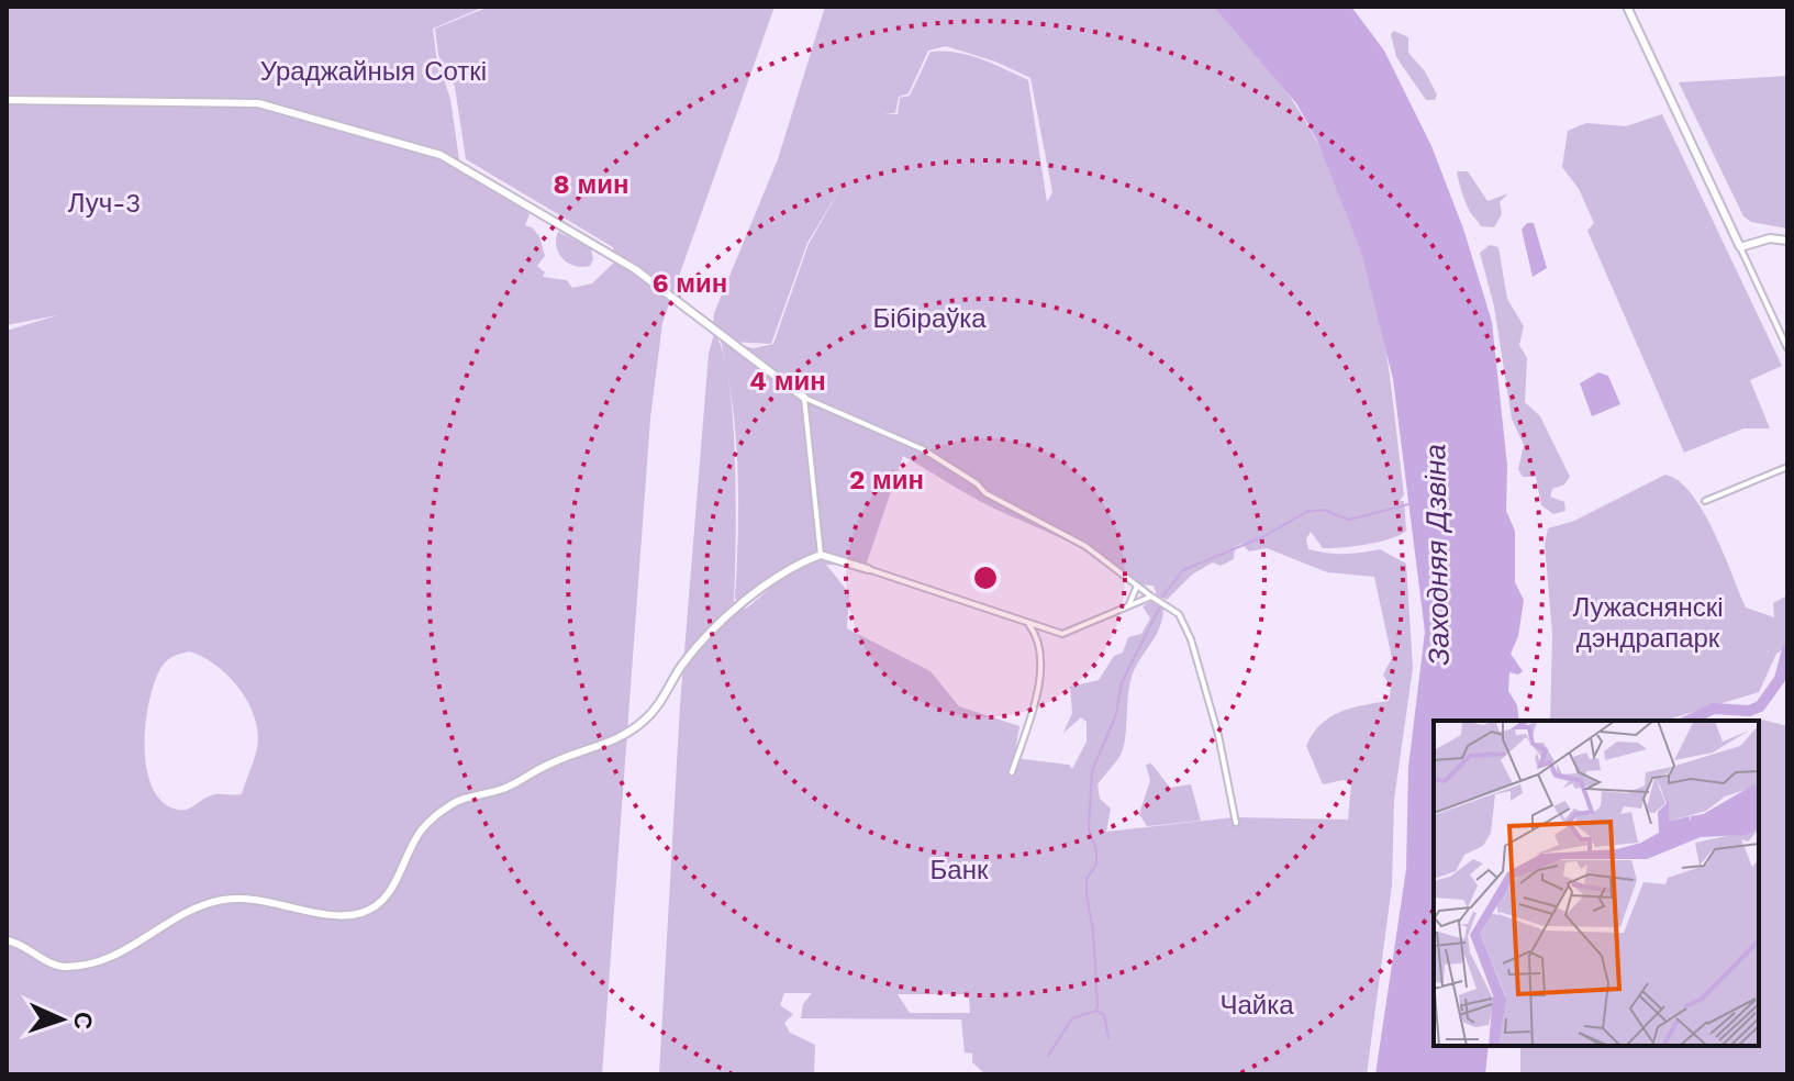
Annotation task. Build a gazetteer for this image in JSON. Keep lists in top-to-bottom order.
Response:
{
  "water": ["Заходняя Дзвіна"],
  "parks": [
    "Ураджайныя Соткі",
    "Луч-3",
    "Бібіраўка",
    "Лужаснянскі дэндрапарк",
    "Банк",
    "Чайка"
  ],
  "north": "right",
  "rings": [
    "8 мин",
    "6 мин",
    "4 мин",
    "2 мин"
  ]
}
